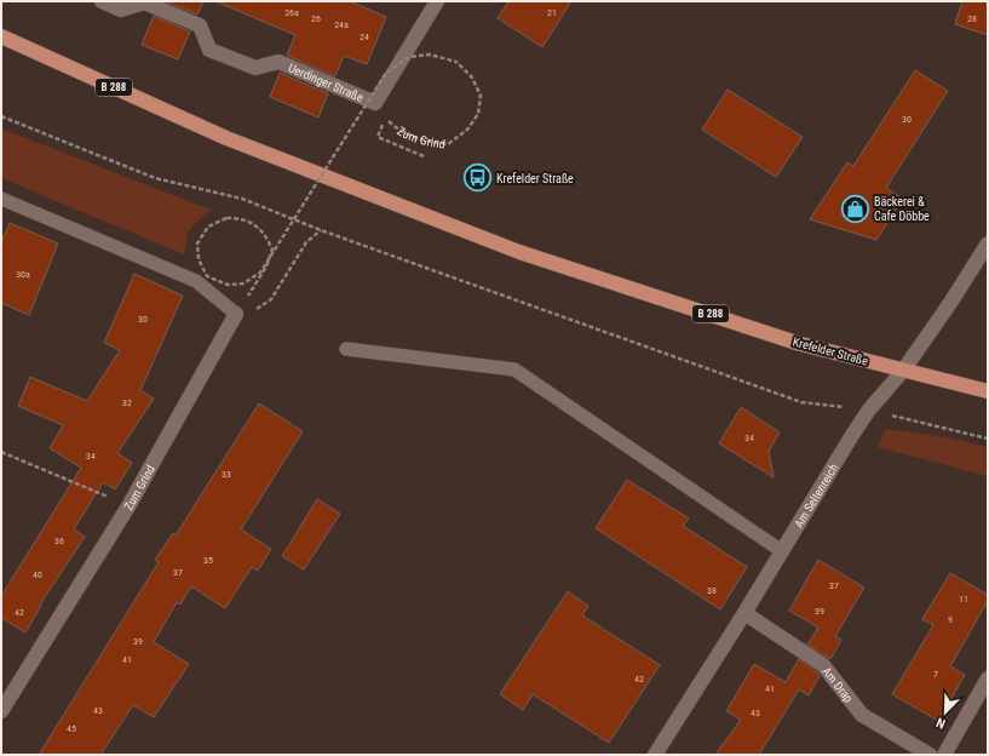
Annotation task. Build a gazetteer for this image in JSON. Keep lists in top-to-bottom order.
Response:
{
  "streets": {
    "main road": ["B 288", "Krefelder Straße"],
    "street": [
      "Uerdinger Straße",
      "Zum Grind",
      "Am Seltenreich",
      "Am Drap"
    ]
  },
  "crossings": [
    ["Krefelder Straße", "Am Seltenreich"],
    ["Am Seltenreich", "Am Drap"]
  ],
  "places": {
    "bus stop": ["Krefelder Straße"],
    "shop": ["Bäckerei & Cafe Döbbe"]
  },
  "house_numbers": [
    "26a",
    "21",
    "26",
    "28",
    "24a",
    "24",
    "30",
    "30a",
    "30",
    "32",
    "34",
    "34",
    "33",
    "36",
    "35",
    "37",
    "40",
    "37",
    "38",
    "11",
    "39",
    "42",
    "9",
    "39",
    "41",
    "7",
    "42",
    "41",
    "43",
    "43",
    "45"
  ],
  "north": "bottom left"
}
